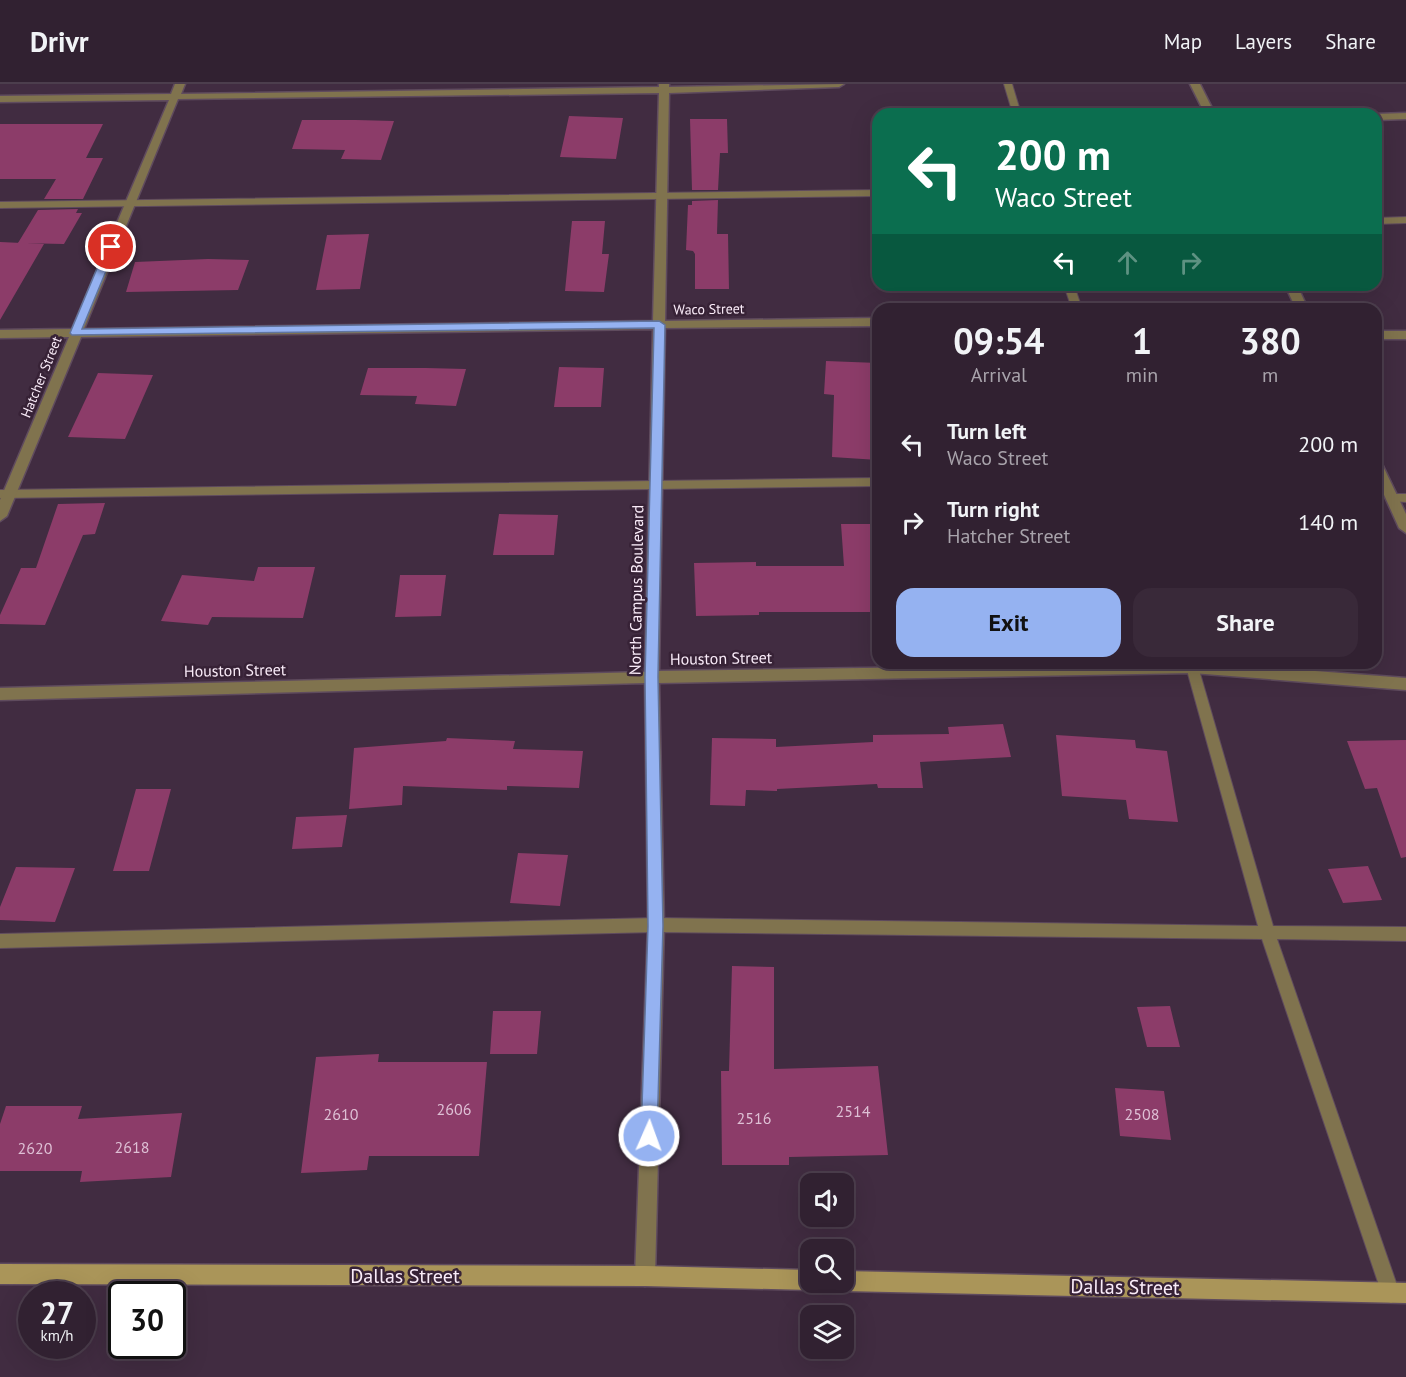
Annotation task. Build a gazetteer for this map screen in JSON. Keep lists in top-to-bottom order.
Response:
{
  "streets": {
    "main road": ["Dallas Street"],
    "street": [
      "Waco Street",
      "Hatcher Street",
      "North Campus Boulevard",
      "Houston Street"
    ]
  },
  "crossings": [
    ["Waco Street", "Hatcher Street"],
    ["Waco Street", "North Campus Boulevard"],
    ["North Campus Boulevard", "Houston Street"],
    ["North Campus Boulevard", "Dallas Street"]
  ],
  "house_numbers": [
    "2606",
    "2514",
    "2610",
    "2508",
    "2516",
    "2618",
    "2620"
  ],
  "page": {
    "header": "Drivr",
    "nav": ["Map", "Layers", "Share"],
    "turn": ["200 m", "Waco Street"],
    "eta": [
      "09:54",
      "Arrival",
      "1",
      "min",
      "380",
      "m"
    ],
    "list": [
      {
        "name": "Turn left",
        "note": "Waco Street",
        "value": "200 m"
      },
      {
        "name": "Turn right",
        "note": "Hatcher Street",
        "value": "140 m"
      }
    ],
    "buttons": ["Exit", "Share"],
    "speed": "27 km/h",
    "limit": "30"
  }
}
